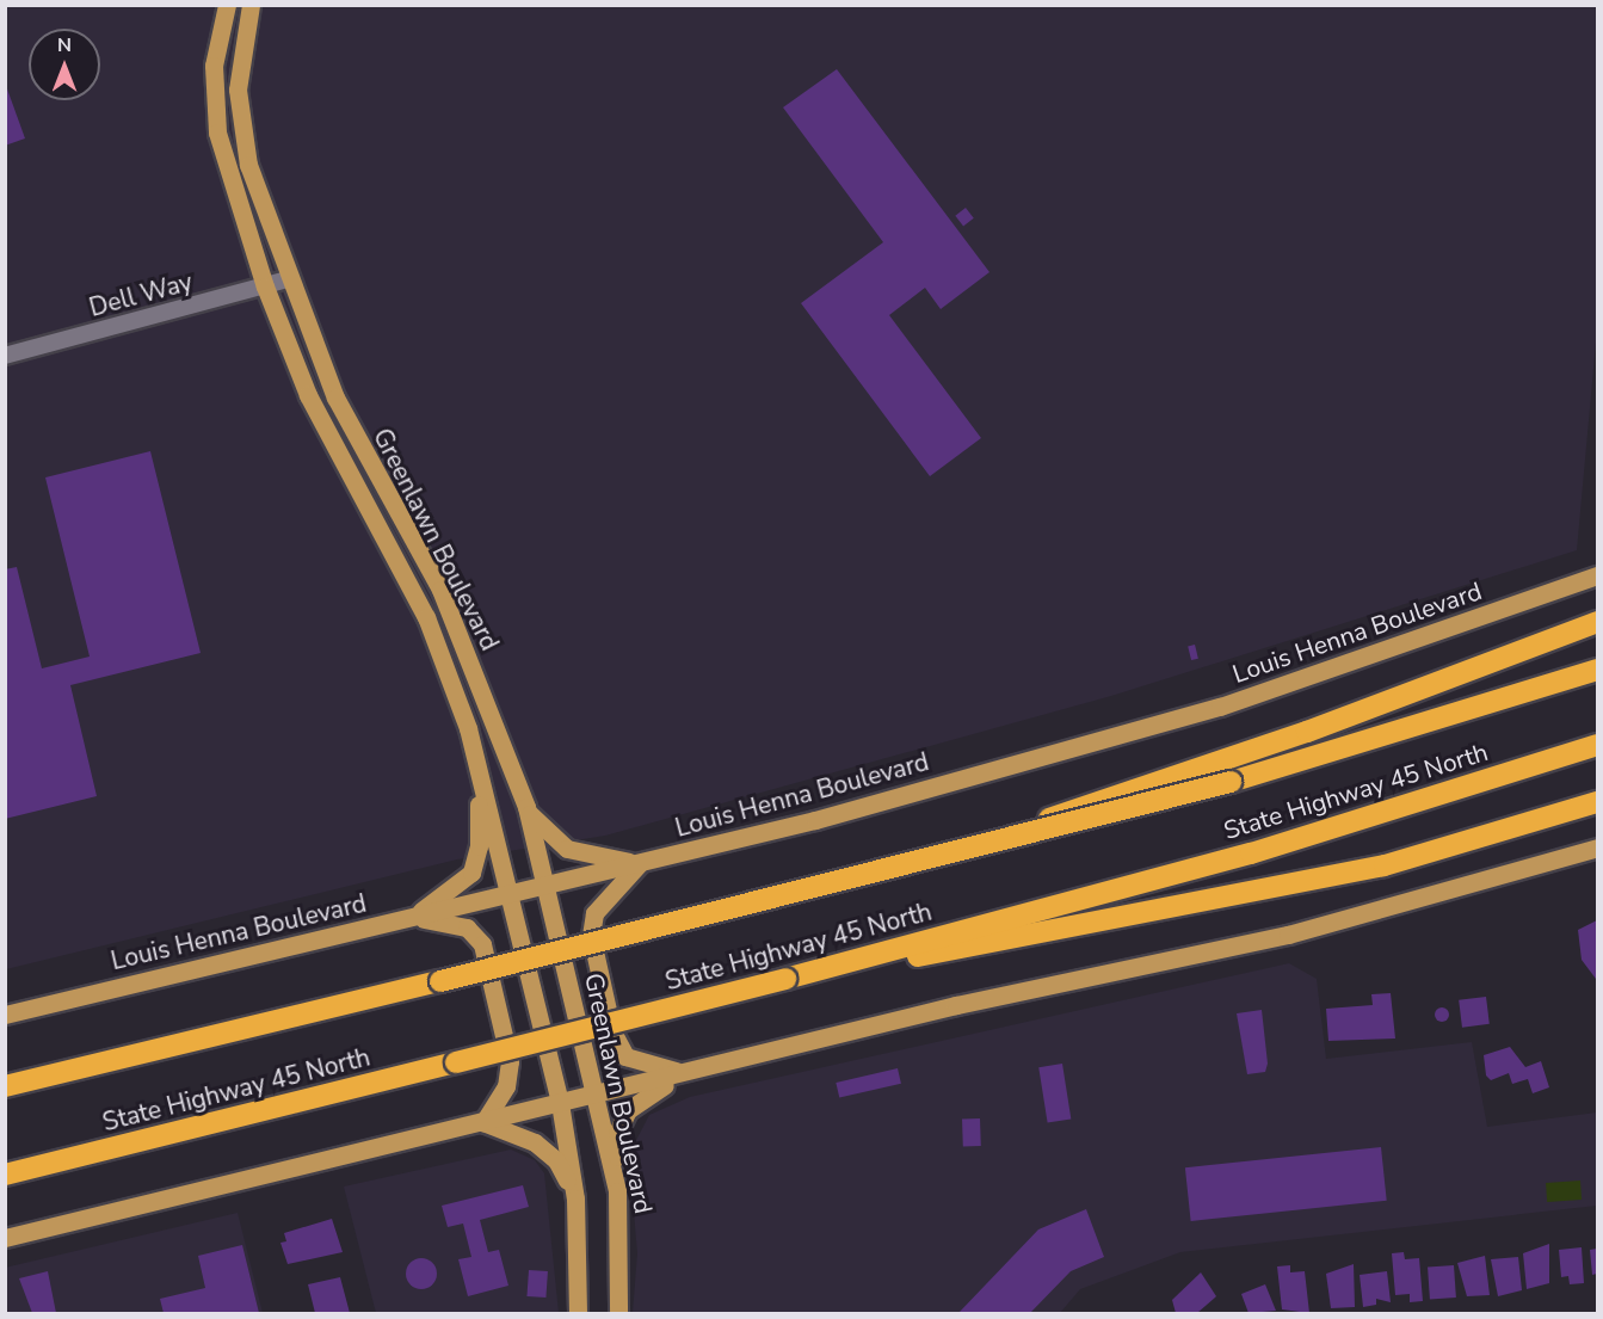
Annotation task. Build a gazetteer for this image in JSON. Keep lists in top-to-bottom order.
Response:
{
  "streets": {
    "highway": ["State Highway 45 North"],
    "main road": ["Greenlawn Boulevard", "Louis Henna Boulevard"],
    "street": ["Dell Way"]
  },
  "crossings": [
    ["Dell Way", "Greenlawn Boulevard"],
    ["Greenlawn Boulevard", "Louis Henna Boulevard"]
  ],
  "north": "top"
}
